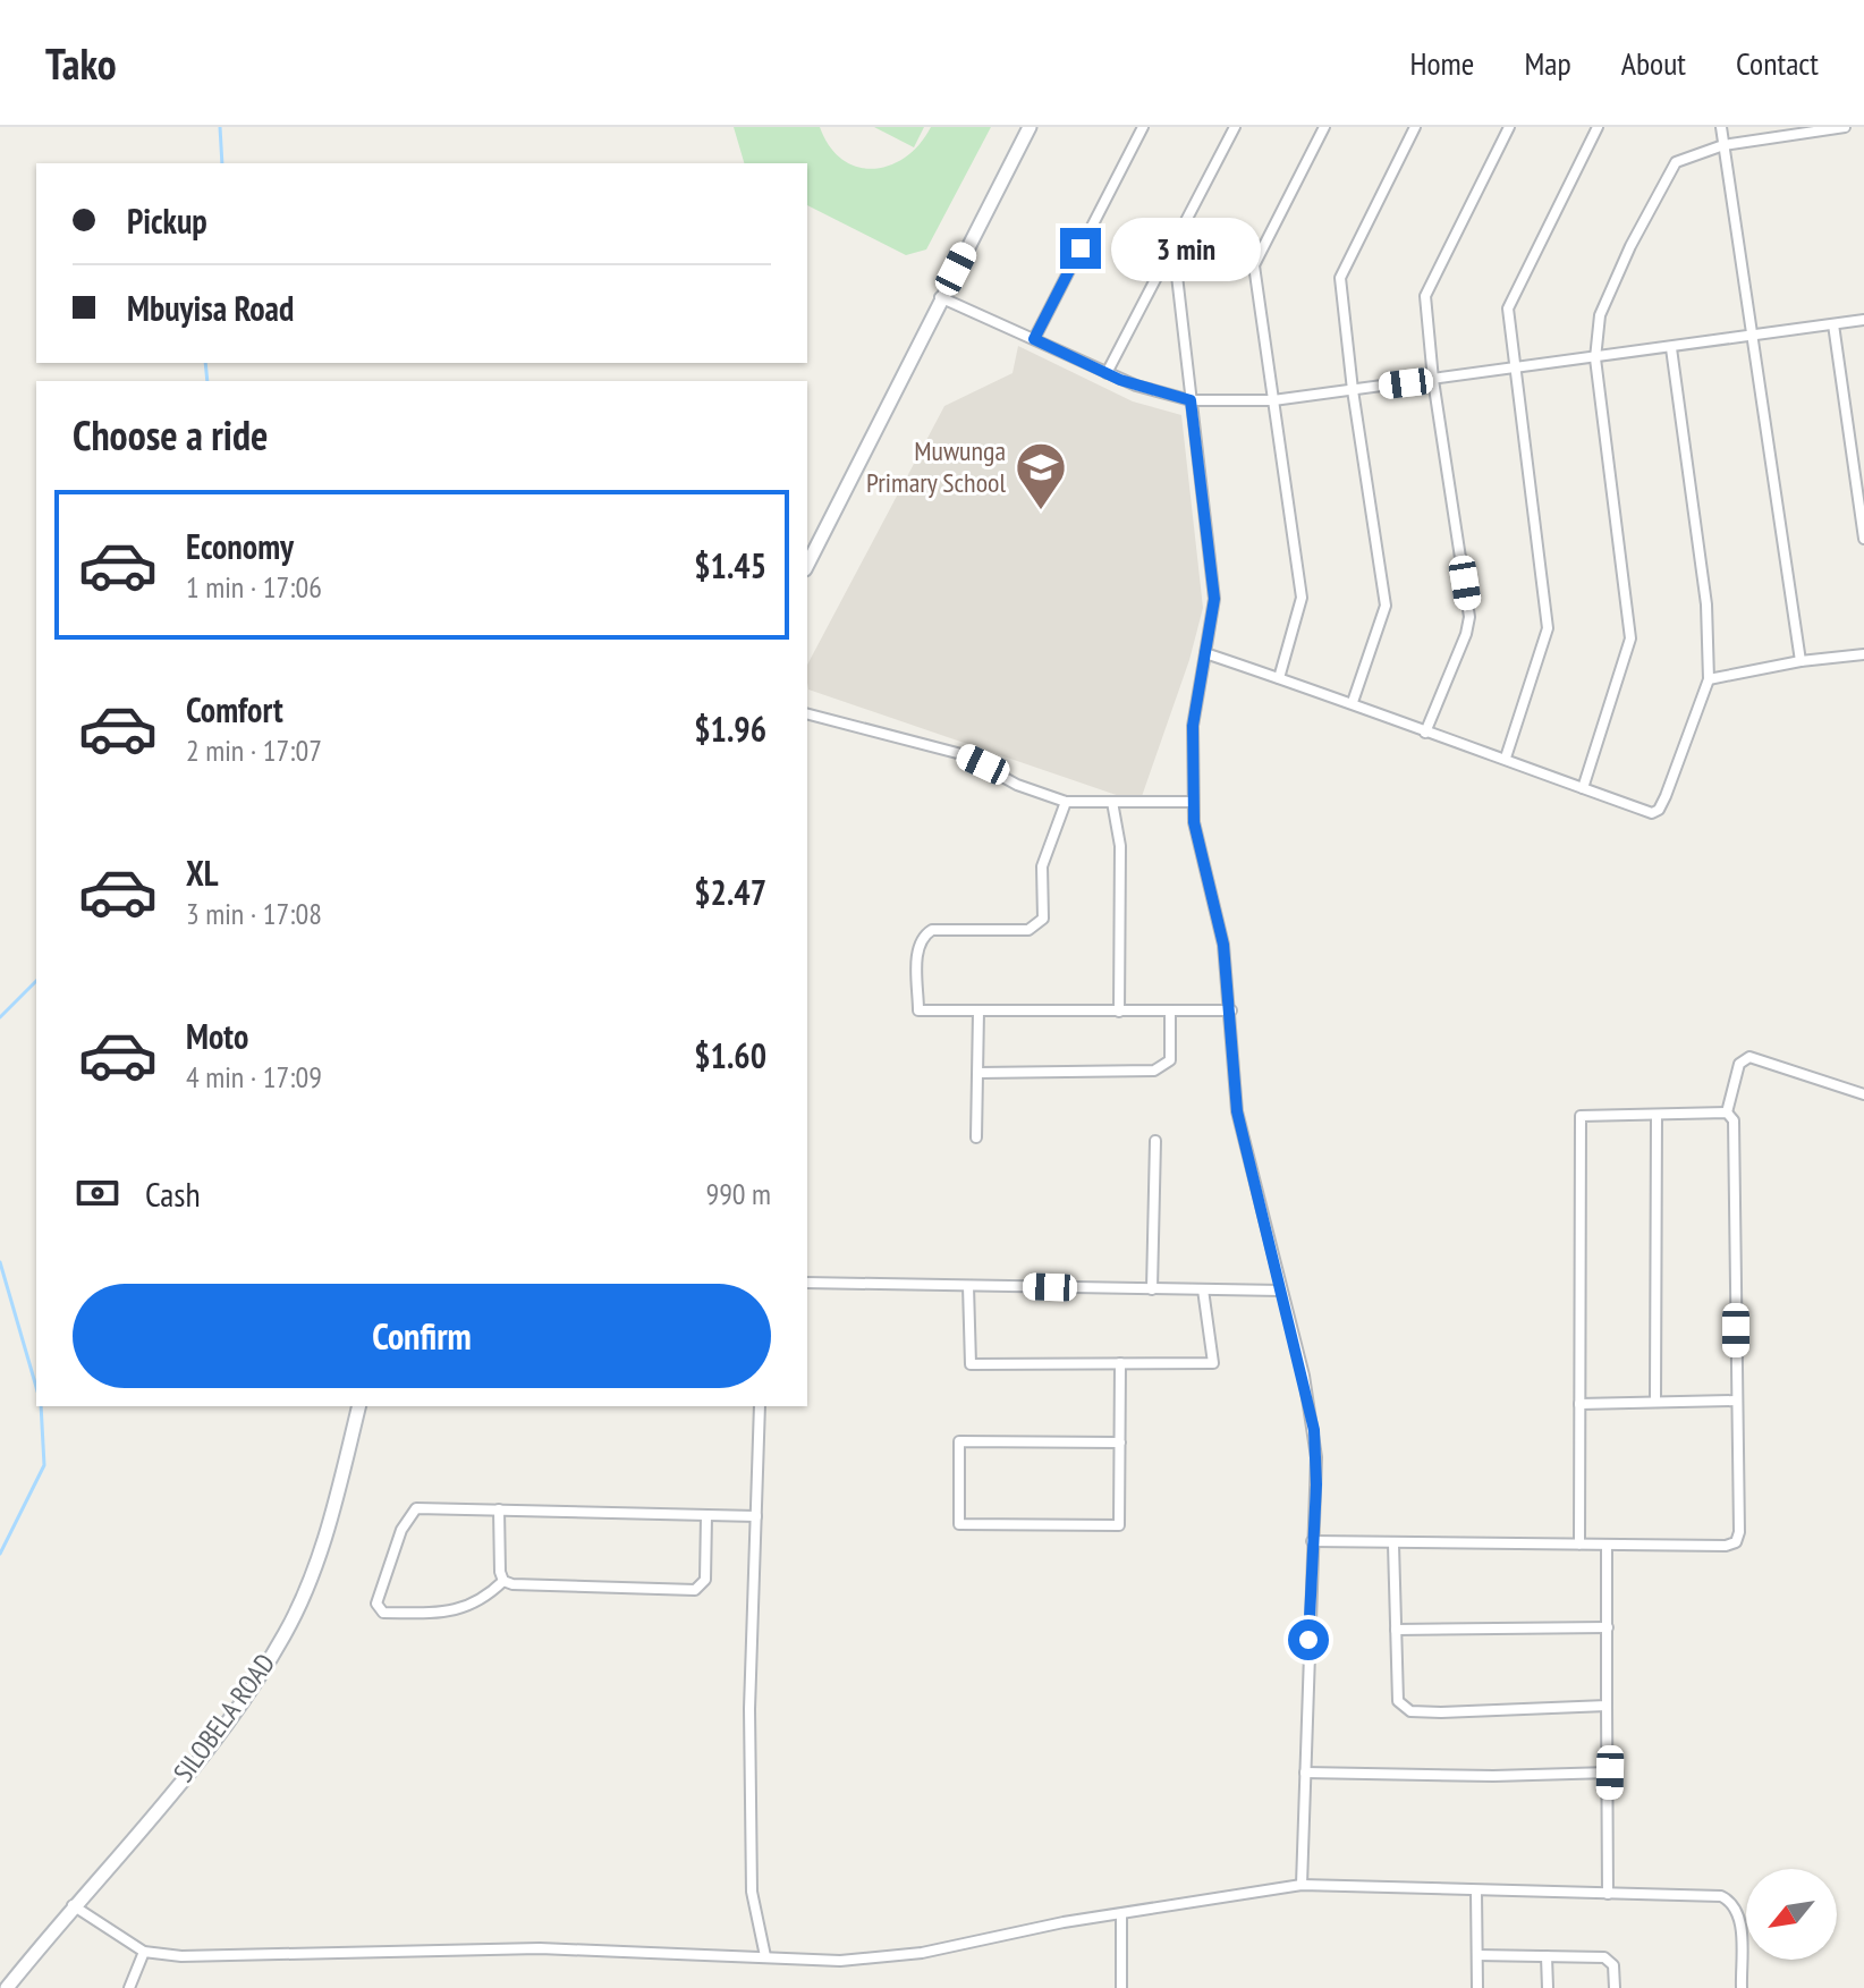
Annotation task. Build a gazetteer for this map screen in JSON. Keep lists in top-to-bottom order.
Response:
{
  "streets": {
    "street": ["SILOBELA ROAD"]
  },
  "places": {
    "school or university": ["Muwunga Primary School"]
  },
  "north": "bottom left",
  "page": {
    "header": "Tako",
    "nav": [
      "Home",
      "Map",
      "About",
      "Contact"
    ],
    "banner": ["Pickup", "Mbuyisa Road"],
    "bubble": "3 min",
    "heading": "Choose a ride",
    "list": [
      {
        "name": "Economy",
        "note": "1 min · 17:06",
        "value": "$1.45"
      },
      {
        "name": "Comfort",
        "note": "2 min · 17:07",
        "value": "$1.96"
      },
      {
        "name": "XL",
        "note": "3 min · 17:08",
        "value": "$2.47"
      },
      {
        "name": "Moto",
        "note": "4 min · 17:09",
        "value": "$1.60"
      }
    ],
    "pay": ["Cash", "990 m"],
    "buttons": "Confirm"
  }
}
